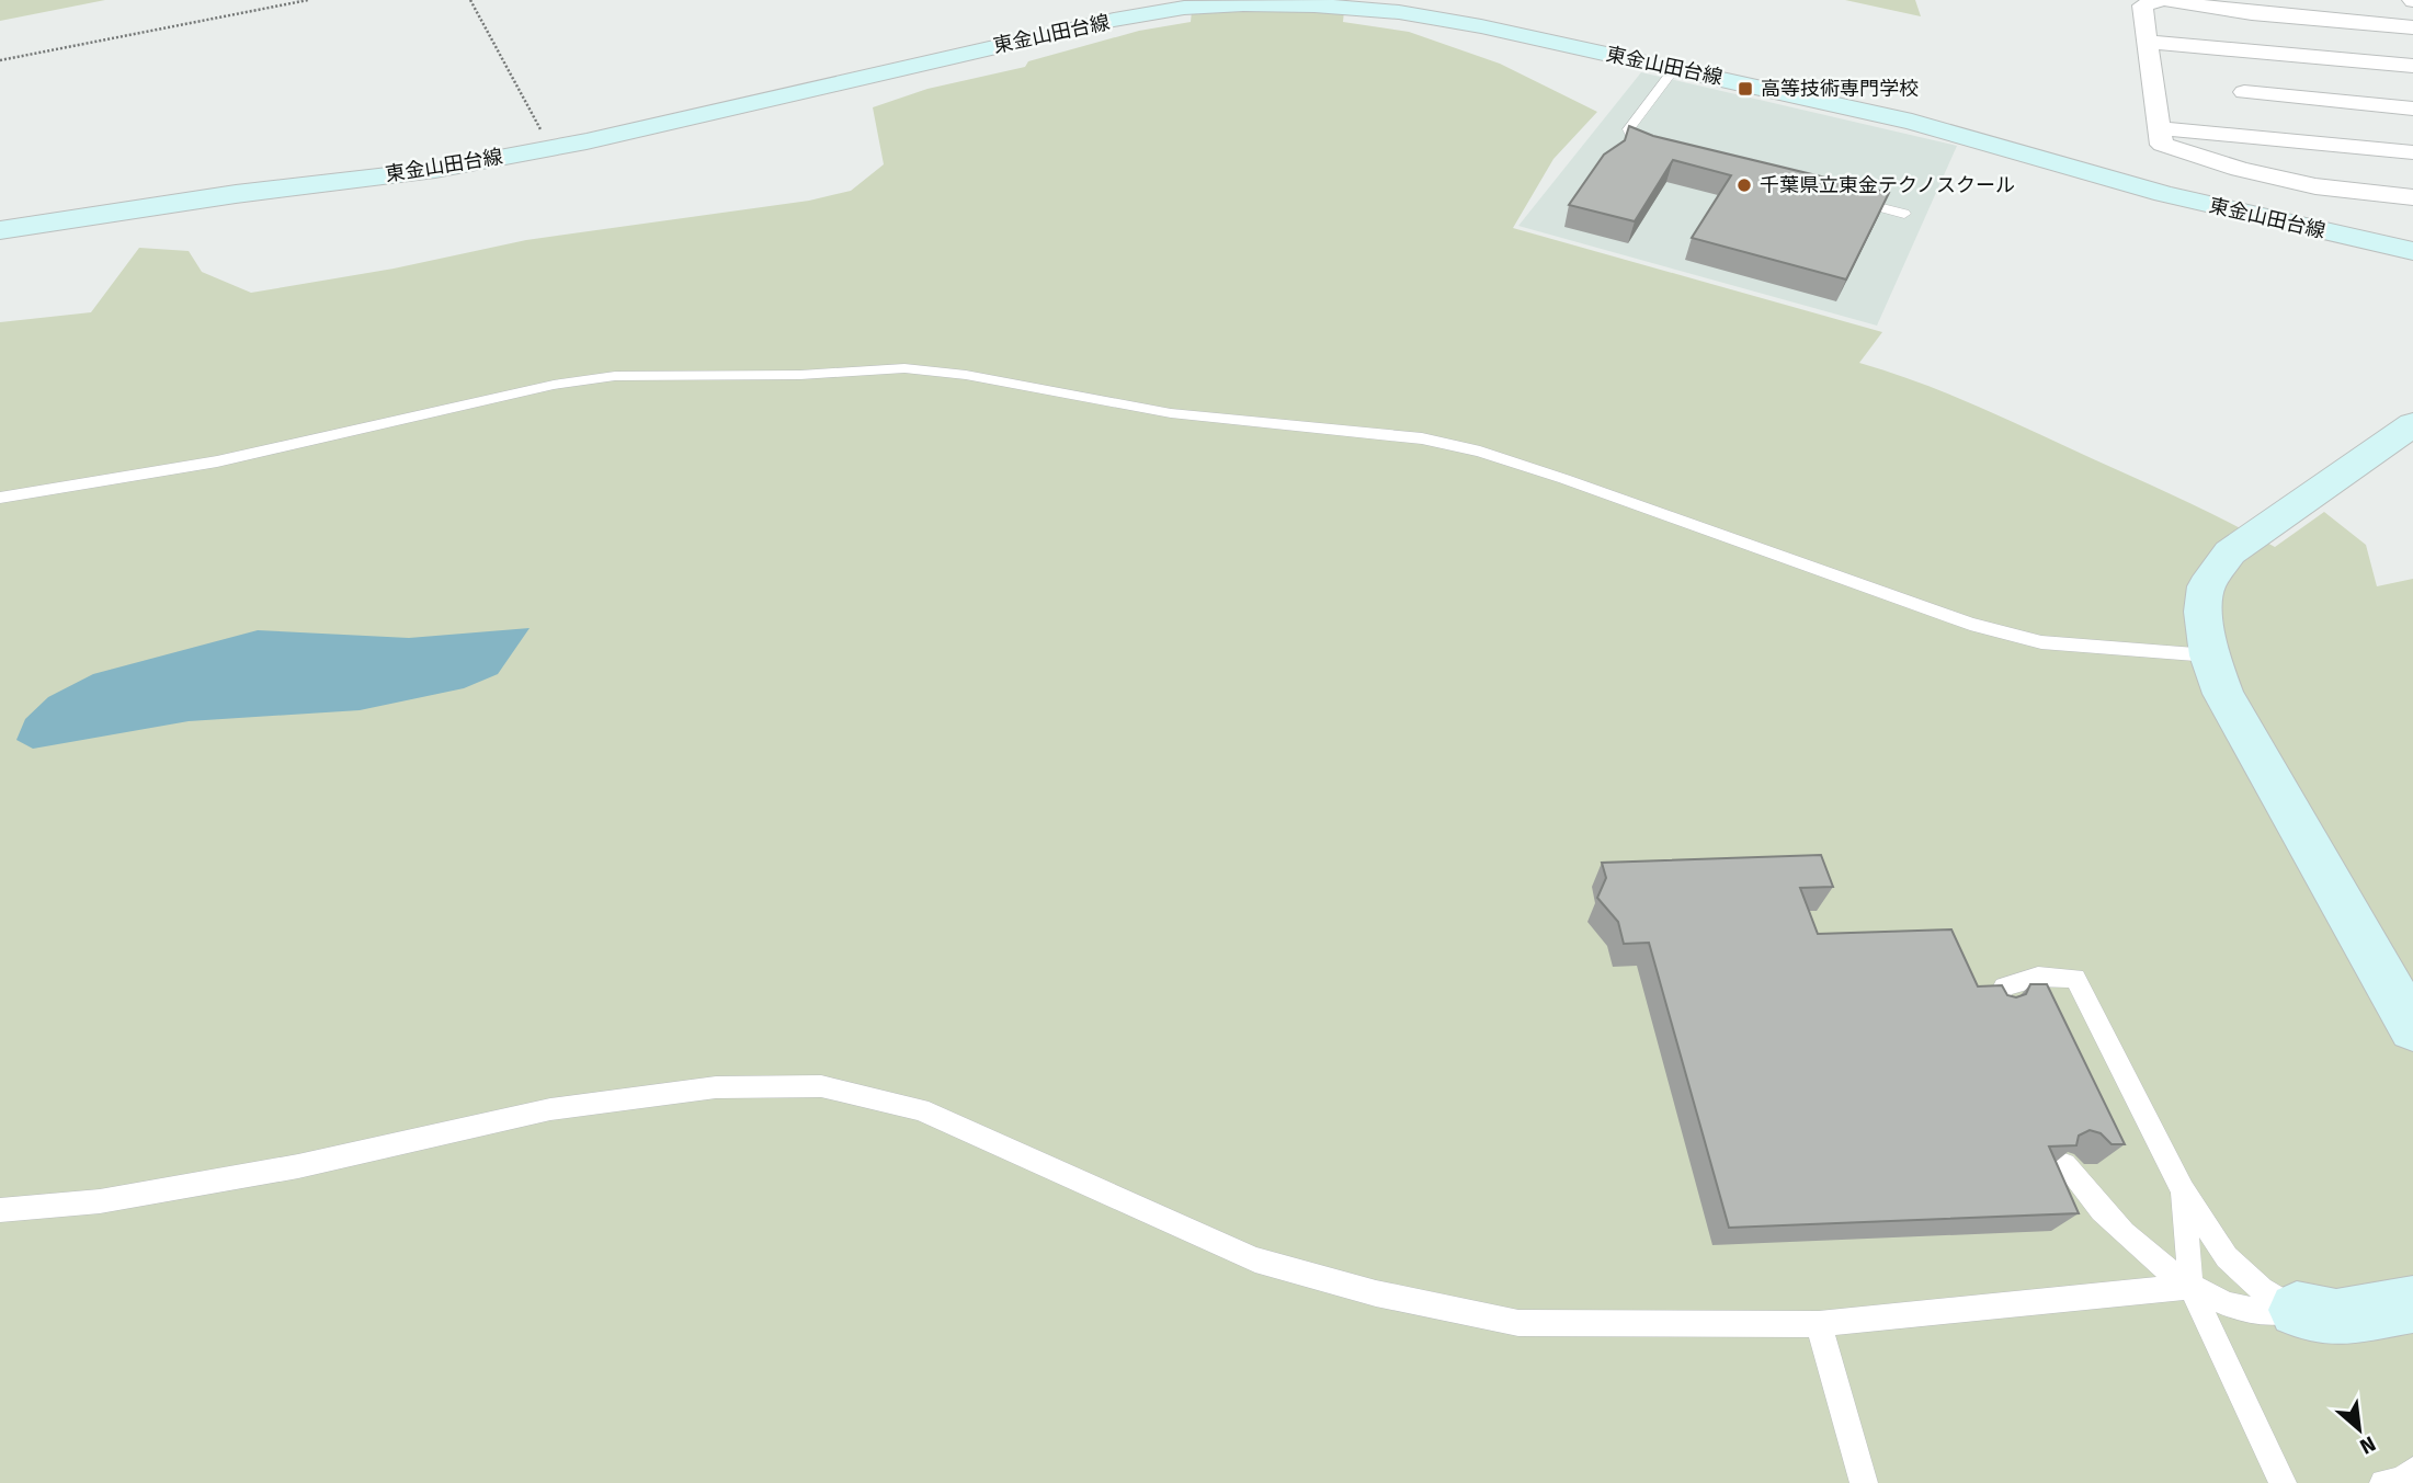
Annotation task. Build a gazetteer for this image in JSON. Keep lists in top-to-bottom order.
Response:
{
  "streets": {
    "main road": ["東金山田台線"]
  },
  "places": {
    "transit": ["高等技術専門学校"],
    "other": ["千葉県立東金テクノスクール"]
  },
  "north": "bottom right"
}
